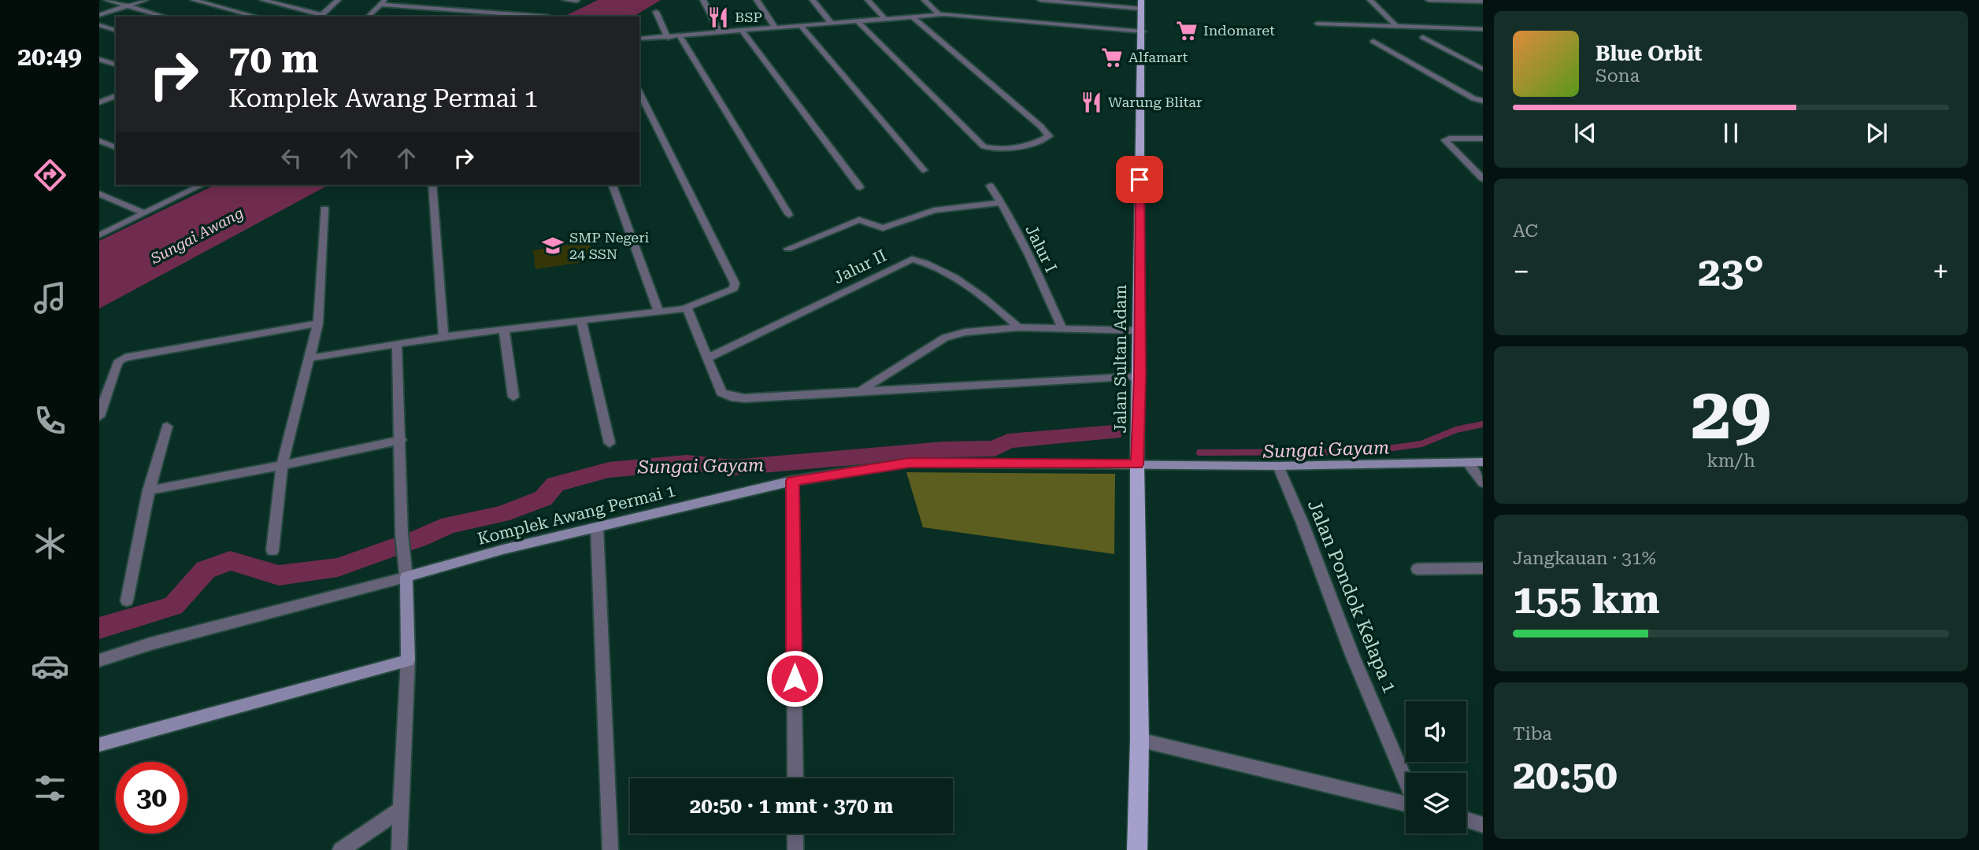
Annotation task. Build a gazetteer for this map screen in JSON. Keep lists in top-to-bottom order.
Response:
{
  "streets": {
    "main road": ["Jalan Sultan Adam"],
    "street": [
      "Jalur I",
      "Jalur II",
      "Komplek Awang Permai 1",
      "Jalan Pondok Kelapa 1"
    ]
  },
  "crossings": [
    ["Jalan Sultan Adam", "Komplek Awang Permai 1"],
    ["Komplek Awang Permai 1", "Jalan Pondok Kelapa 1"]
  ],
  "water": ["Sungai Awang", "Sungai Gayam"],
  "places": {
    "restaurant": ["BSP", "Warung Blitar"],
    "supermarket": ["Indomaret", "Alfamart"],
    "school or university": ["SMP Negeri 24 SSN"]
  },
  "page": {
    "tabs": "20:49",
    "turn": ["70 m", "Komplek Awang Permai 1"],
    "song": ["Blue Orbit", "Sona"],
    "tile": [
      "AC",
      ["29", "km/h"],
      ["Jangkauan · 31%", "155 km"],
      ["Tiba", "20:50"]
    ],
    "heat": ["−", "23°", "+"],
    "limit": "30",
    "trip": "20:50 · 1 mnt · 370 m"
  }
}
